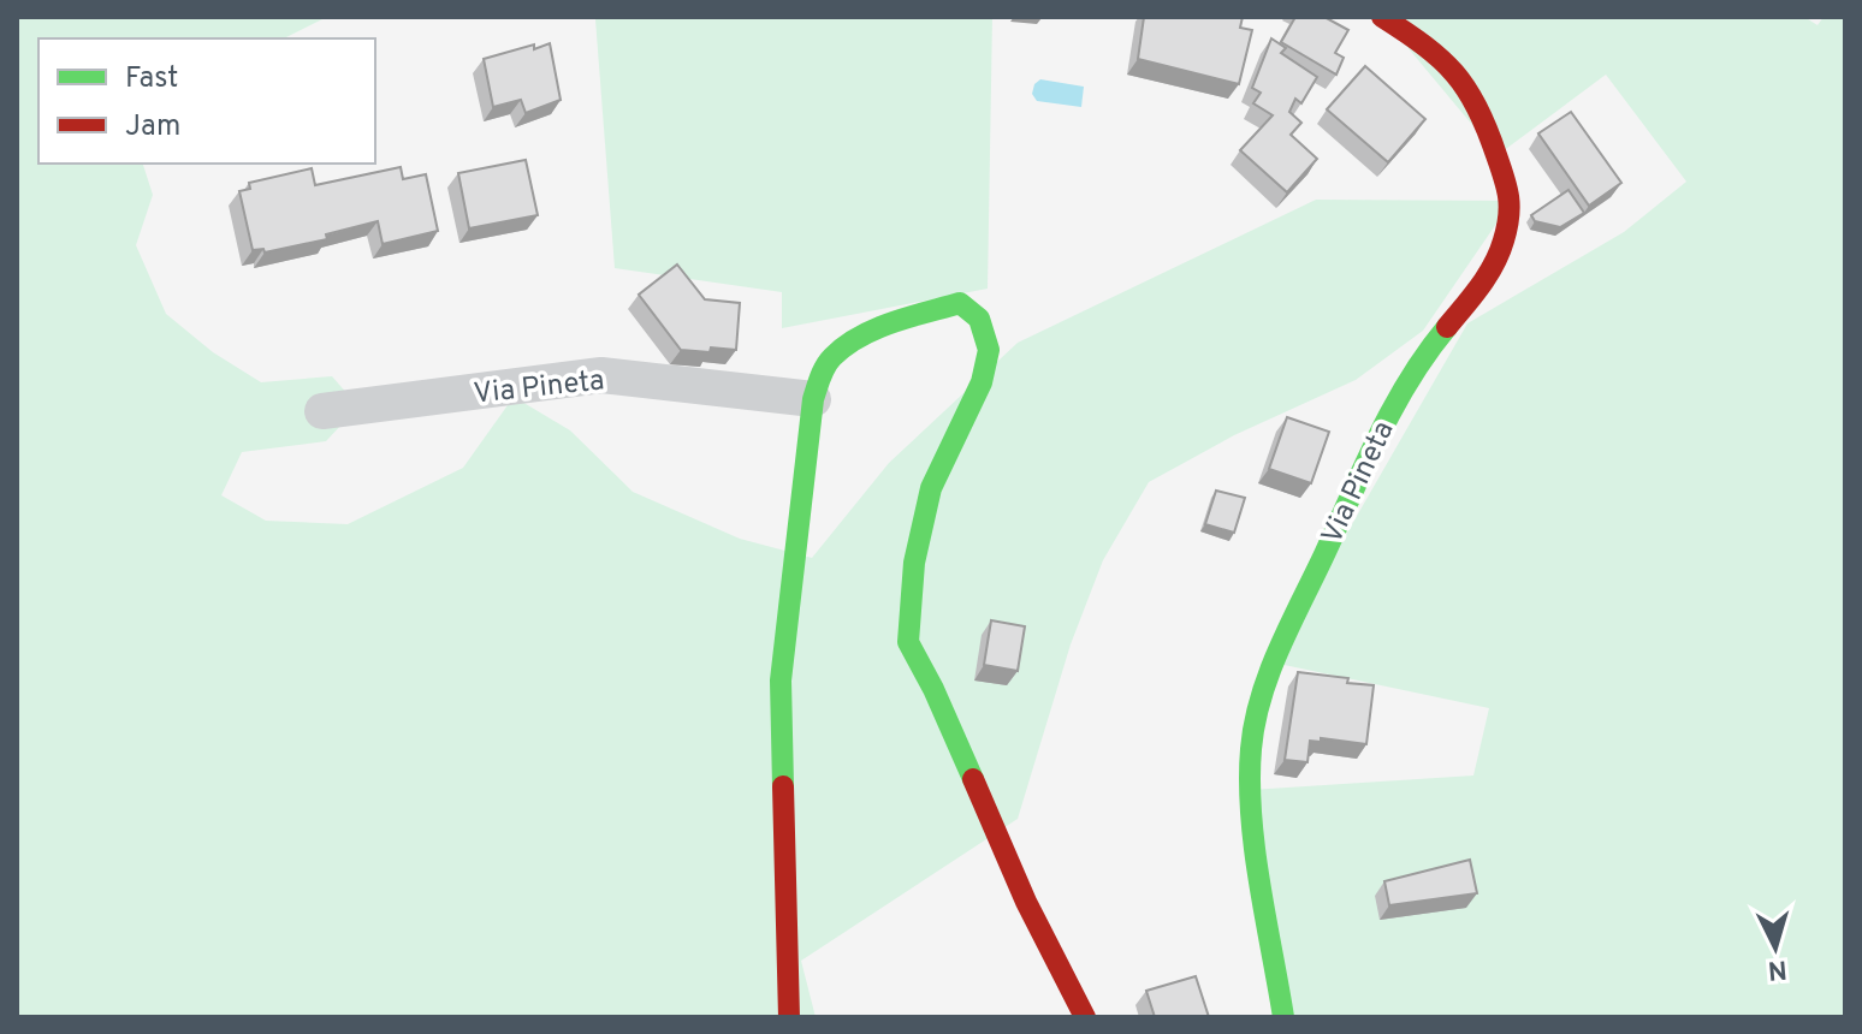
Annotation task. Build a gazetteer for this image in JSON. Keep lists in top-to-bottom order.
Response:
{
  "streets": {
    "street": ["Via Pineta"]
  },
  "legend": ["Fast", "Jam"],
  "north": "bottom"
}
